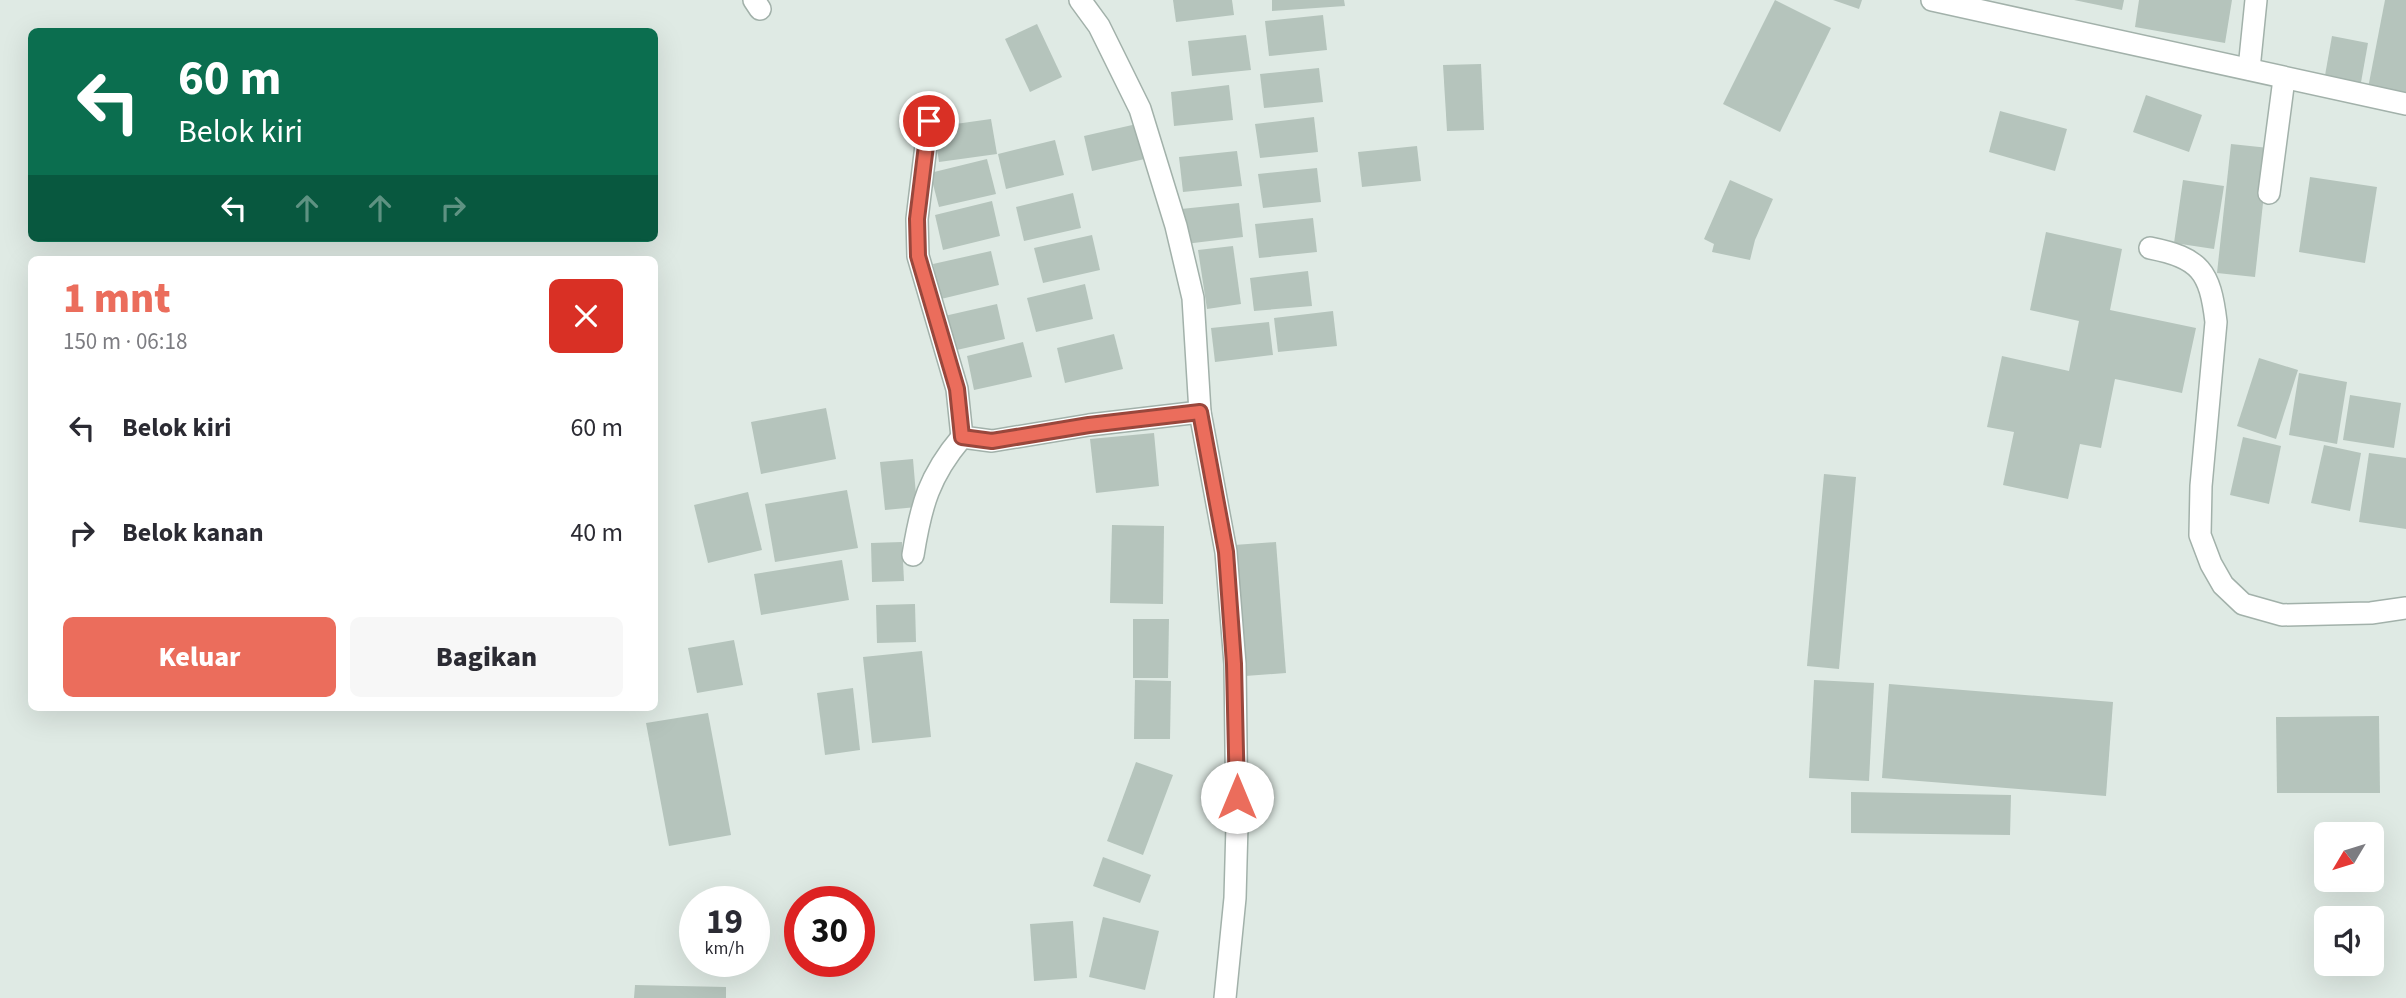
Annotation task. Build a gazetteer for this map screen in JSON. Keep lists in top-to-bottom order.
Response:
{
  "north": "bottom left",
  "page": {
    "turn": ["60 m", "Belok kiri"],
    "heading": ["1 mnt", "150 m · 06:18"],
    "list": [
      {
        "name": "Belok kiri",
        "value": "60 m"
      },
      {
        "name": "Belok kanan",
        "value": "40 m"
      }
    ],
    "buttons": ["Keluar", "Bagikan"],
    "speed": "19 km/h",
    "limit": "30"
  }
}
